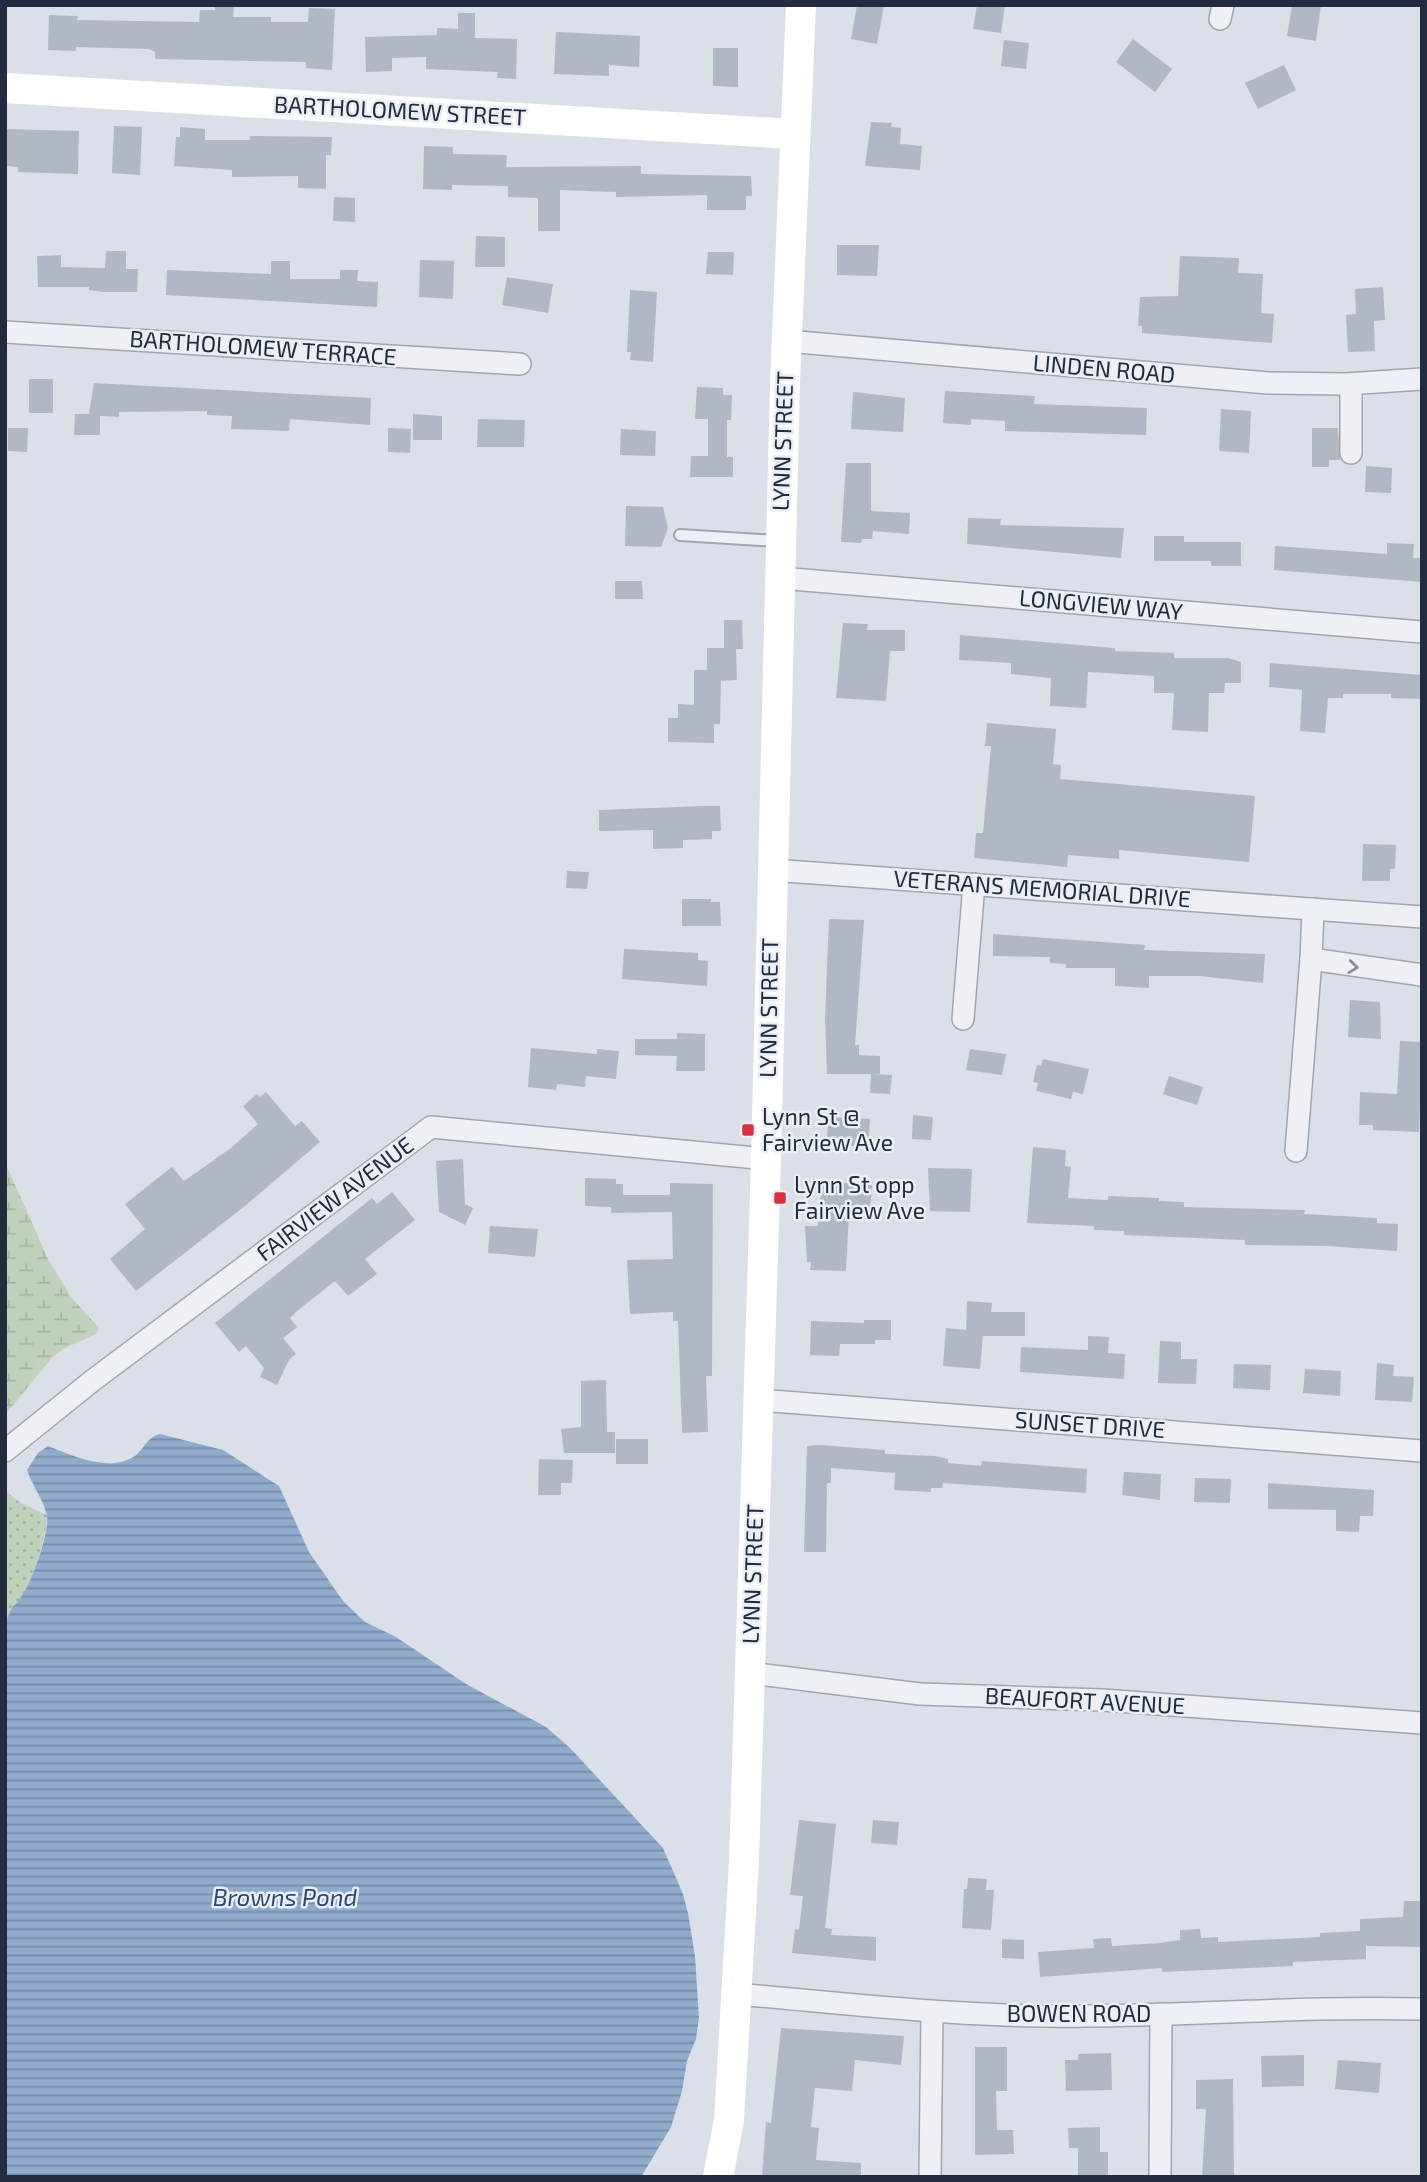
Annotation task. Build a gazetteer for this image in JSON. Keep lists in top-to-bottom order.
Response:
{
  "streets": {
    "main road": ["BARTHOLOMEW STREET", "LYNN STREET"],
    "street": [
      "BARTHOLOMEW TERRACE",
      "LINDEN ROAD",
      "LONGVIEW WAY",
      "VETERANS MEMORIAL DRIVE",
      "FAIRVIEW AVENUE",
      "SUNSET DRIVE",
      "BEAUFORT AVENUE",
      "BOWEN ROAD"
    ]
  },
  "crossings": [
    ["BARTHOLOMEW STREET", "LYNN STREET"],
    ["LINDEN ROAD", "LYNN STREET"],
    ["LYNN STREET", "LONGVIEW WAY"],
    ["LYNN STREET", "VETERANS MEMORIAL DRIVE"],
    ["LYNN STREET", "FAIRVIEW AVENUE"],
    ["LYNN STREET", "SUNSET DRIVE"],
    ["LYNN STREET", "BEAUFORT AVENUE"],
    ["LYNN STREET", "BOWEN ROAD"]
  ],
  "water": ["Browns Pond"],
  "places": {
    "transit": ["Lynn St @ Fairview Ave", "Lynn St opp Fairview Ave"]
  }
}
